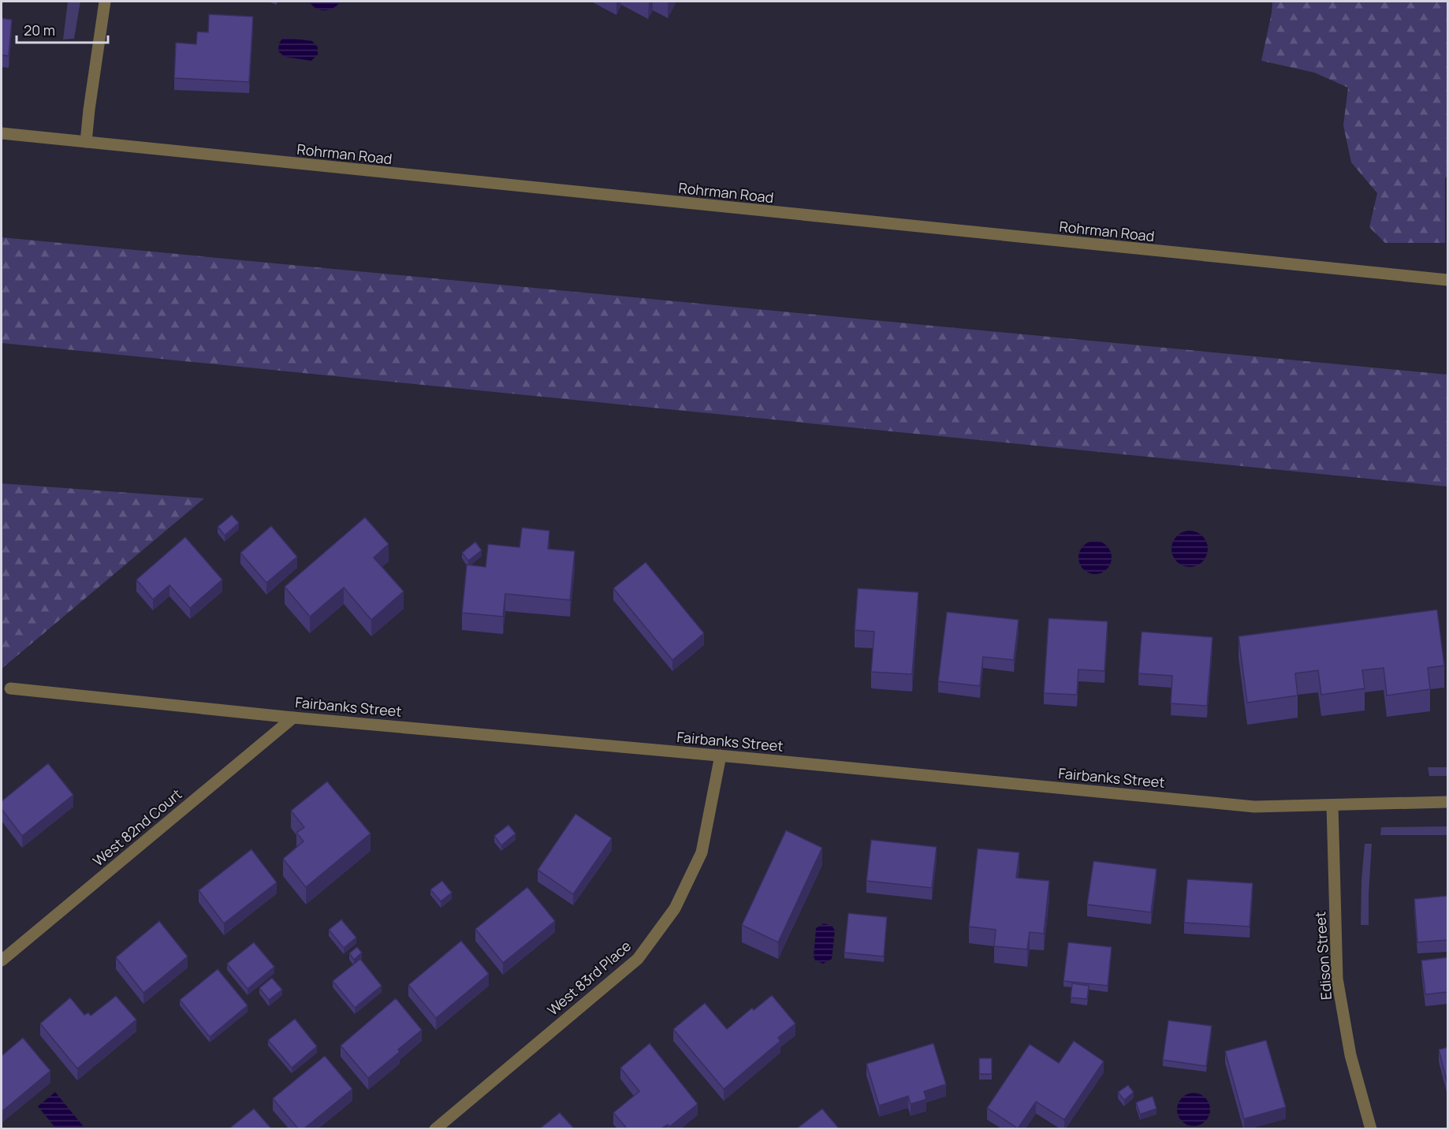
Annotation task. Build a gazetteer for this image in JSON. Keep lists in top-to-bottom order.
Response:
{
  "streets": {
    "street": [
      "Rohrman Road",
      "Fairbanks Street",
      "West 82nd Court",
      "Edison Street",
      "West 83rd Place"
    ]
  },
  "crossings": [
    ["Fairbanks Street", "West 82nd Court"],
    ["Fairbanks Street", "Edison Street"],
    ["Fairbanks Street", "West 83rd Place"]
  ],
  "scale_bar": "20 m"
}
